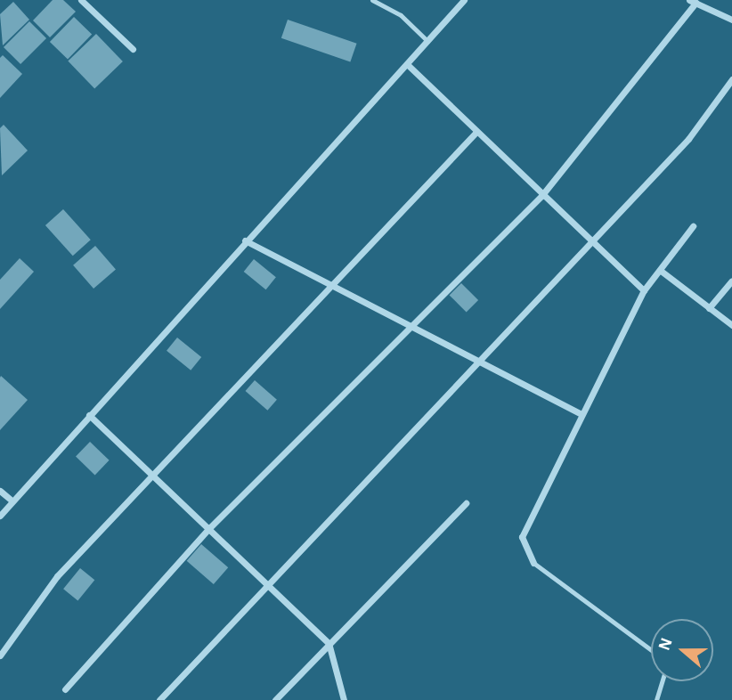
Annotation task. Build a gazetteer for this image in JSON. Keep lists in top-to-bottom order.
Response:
{
  "north": "left"
}
